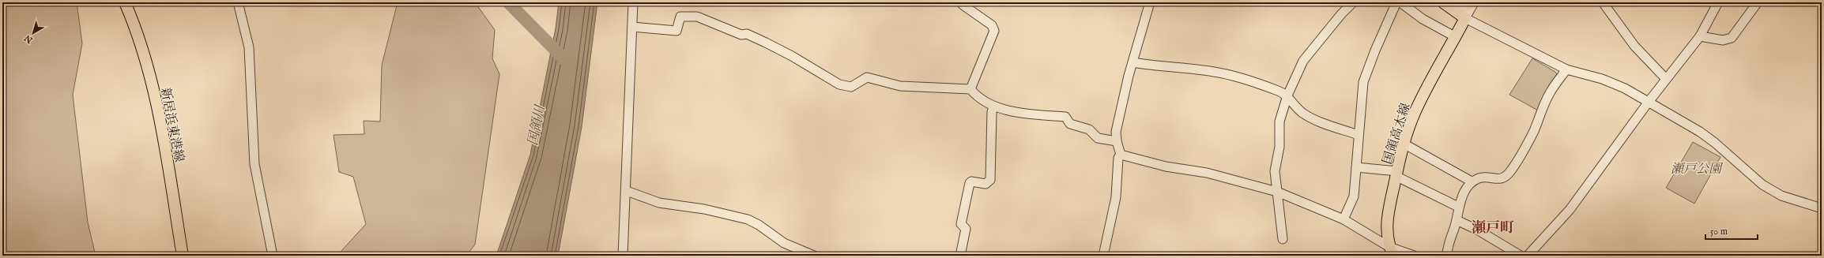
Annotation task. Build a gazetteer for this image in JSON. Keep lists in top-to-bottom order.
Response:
{
  "streets": {
    "main road": ["新居浜東港線", "国領高木線"]
  },
  "districts": ["瀬戸町"],
  "water": ["国領川"],
  "parks": ["瀬戸公園"],
  "scale_bar": "50 m",
  "north": "bottom left"
}
